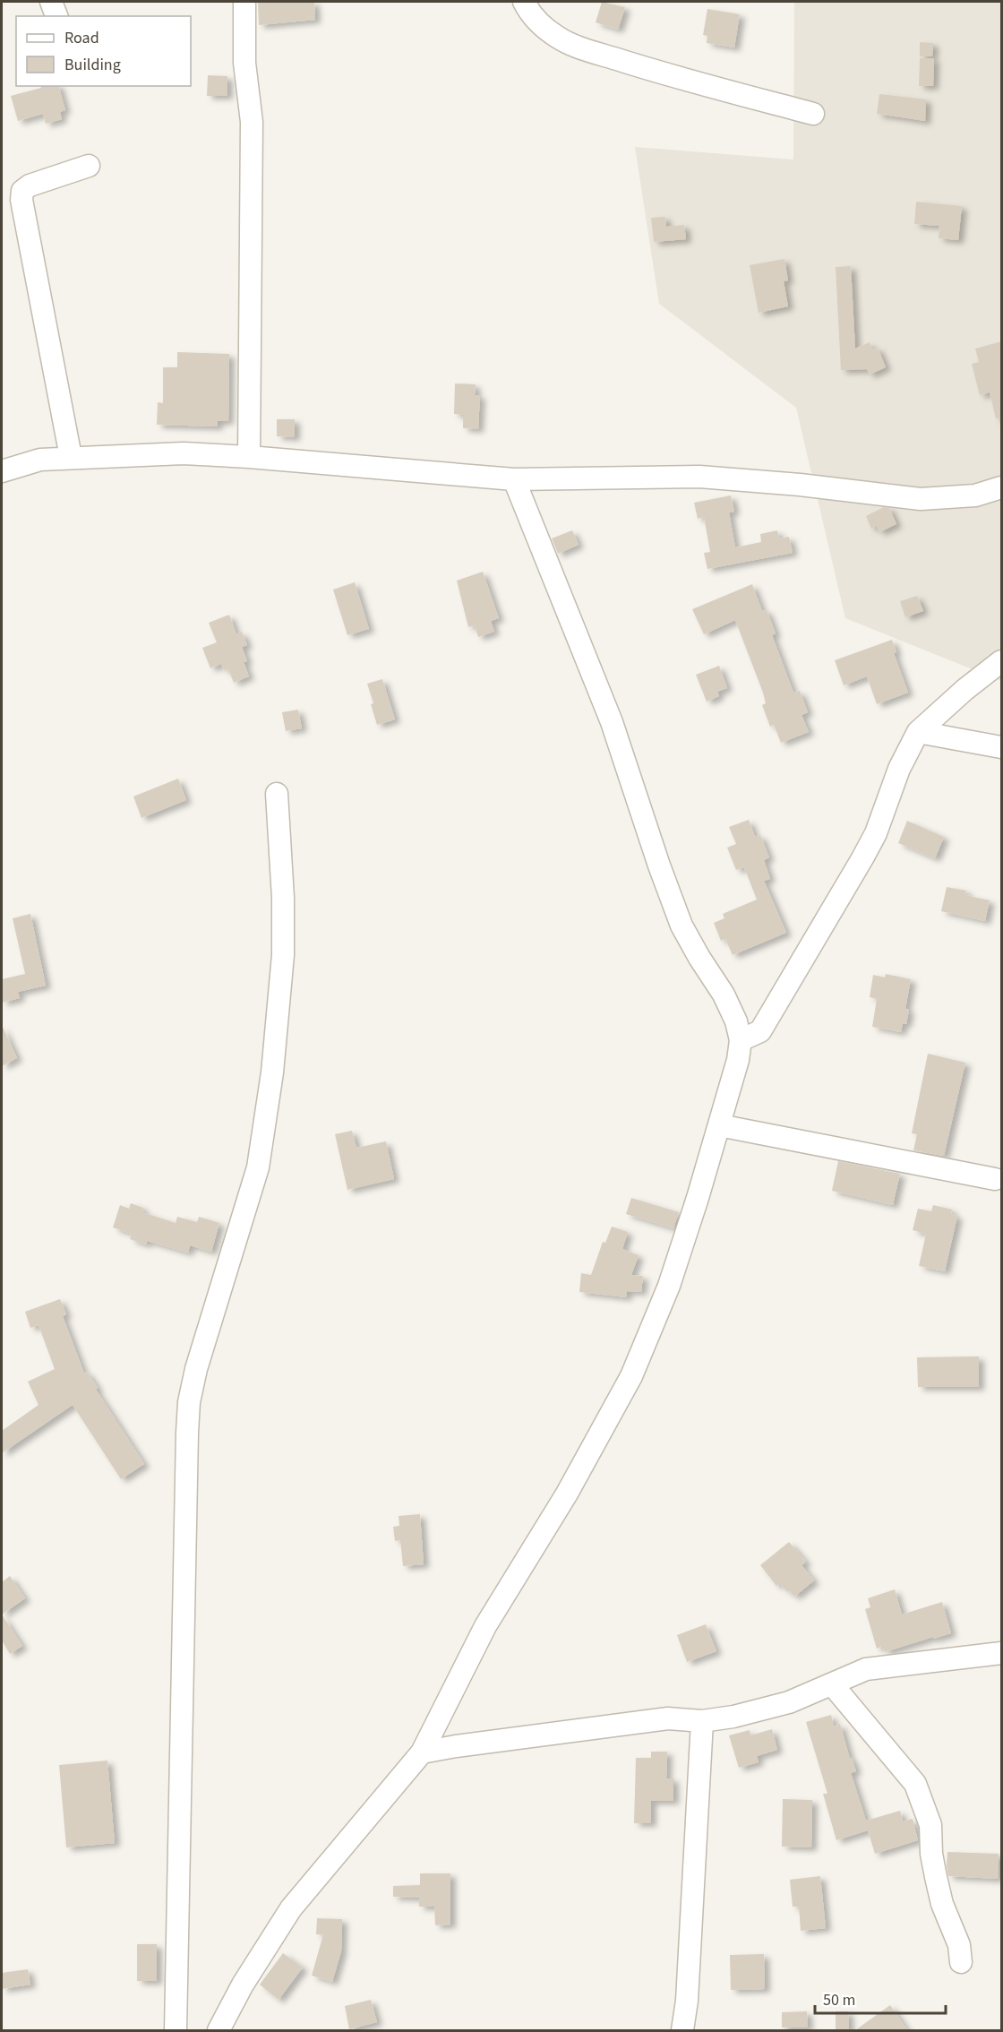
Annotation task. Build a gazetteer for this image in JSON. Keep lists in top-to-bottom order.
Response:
{
  "legend": ["Road", "Building"],
  "scale_bar": "50 m"
}
